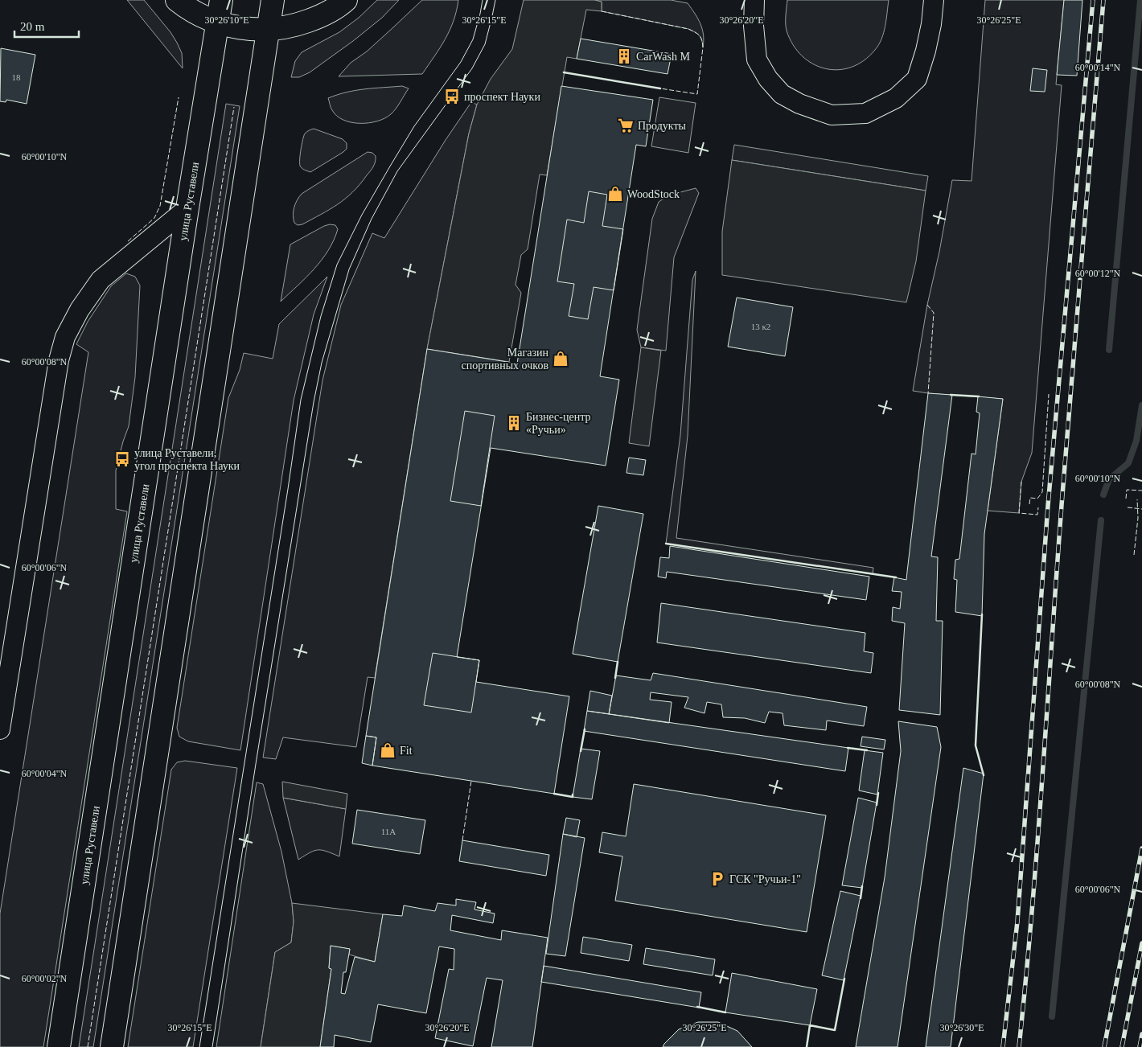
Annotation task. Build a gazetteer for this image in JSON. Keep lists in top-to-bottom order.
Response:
{
  "streets": {
    "main road": ["улица Руставели"]
  },
  "places": {
    "building": ["CarWash M", "Бизнес-центр «Ручьи»"],
    "bus stop": ["проспект Науки", "улица Руставели, угол проспекта Науки"],
    "supermarket": ["Продукты"],
    "shop": ["WoodStock", "Магазин спортивных очков", "Fit"],
    "parking": ["ГСК \"Ручьи-1\""]
  },
  "house_numbers": ["18", "13 к2", "11А"],
  "scale_bar": "20 m",
  "coordinates": [
    "30°26'10\"E",
    "30°26'15\"E",
    "30°26'20\"E",
    "30°26'25\"E",
    "60°00'14\"N",
    "60°00'10\"N",
    "60°00'12\"N",
    "60°00'08\"N",
    "60°00'06\"N",
    "60°00'04\"N",
    "60°00'02\"N",
    "30°26'30\"E"
  ]
}
